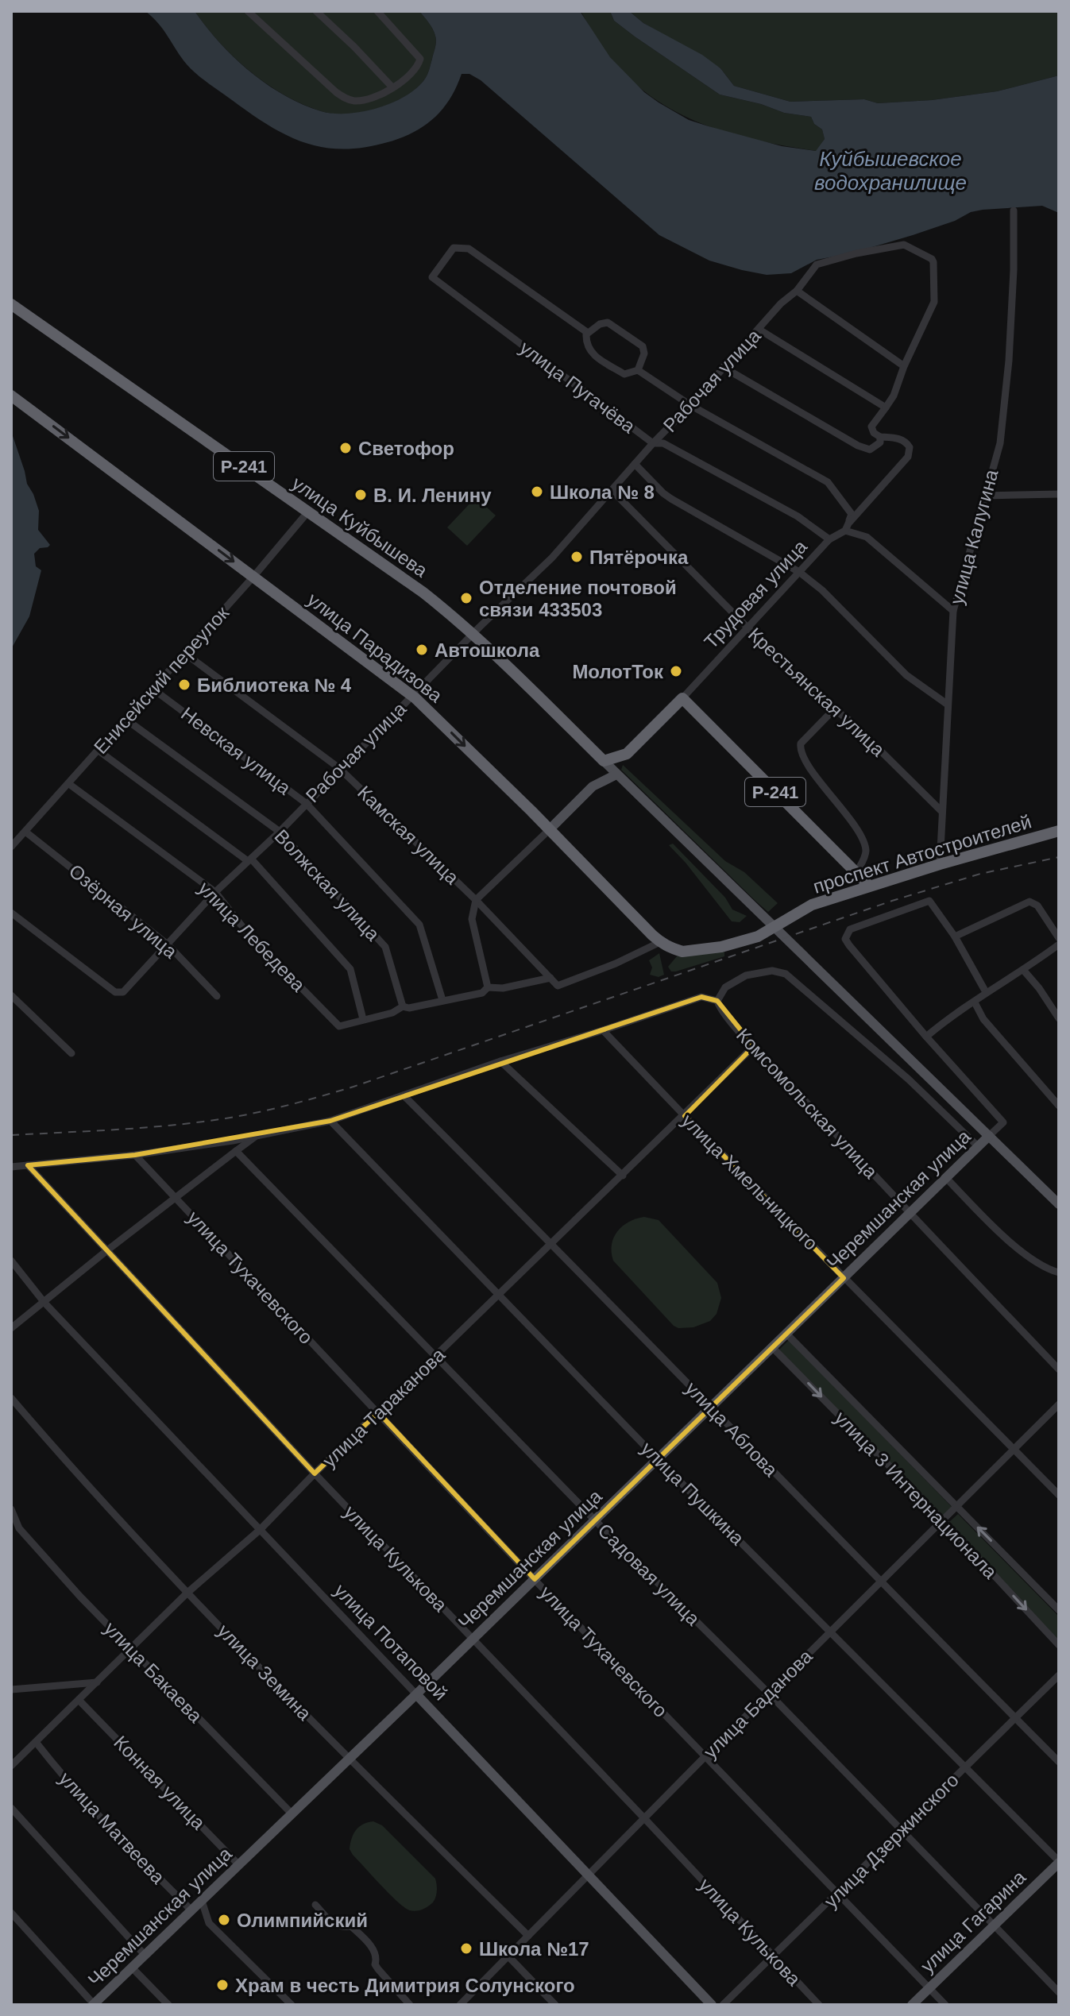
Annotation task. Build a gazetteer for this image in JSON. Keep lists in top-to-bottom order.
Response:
{
  "streets": {
    "highway": [
      "Р-241",
      "улица Куйбышева",
      "Трудовая улица",
      "улица Парадизова",
      "проспект Автостроителей"
    ],
    "main road": ["Черемшанская улица", "улица Потаповой", "улица Гагарина"],
    "street": [
      "Рабочая улица",
      "улица Пугачёва",
      "улица Калугина",
      "Енисейский переулок",
      "Крестьянская улица",
      "Невская улица",
      "Камская улица",
      "Волжская улица",
      "Озёрная улица",
      "улица Лебедева",
      "Комсомольская улица",
      "улица Хмельницкого",
      "улица Тухачевского",
      "улица Тараканова",
      "улица Аблова",
      "улица Пушкина",
      "улица 3 Интернационала",
      "улица Кулькова",
      "Садовая улица",
      "улица Бакаева",
      "улица Земина",
      "улица Баданова",
      "Конная улица",
      "улица Матвеева",
      "улица Дзержинского"
    ]
  },
  "crossings": [
    ["Рабочая улица", "улица Пугачёва"],
    ["Рабочая улица", "улица Куйбышева"],
    ["Рабочая улица", "улица Парадизова"],
    ["Рабочая улица", "Крестьянская улица"],
    ["Рабочая улица", "Невская улица"],
    ["Рабочая улица", "Камская улица"],
    ["Рабочая улица", "Волжская улица"],
    ["Рабочая улица", "Озёрная улица"],
    ["Рабочая улица", "улица Лебедева"],
    ["улица Пугачёва", "Трудовая улица"],
    ["Р-241", "Трудовая улица"],
    ["Р-241", "проспект Автостроителей"],
    ["улица Куйбышева", "Енисейский переулок"],
    ["улица Калугина", "Крестьянская улица"],
    ["улица Калугина", "проспект Автостроителей"],
    ["Трудовая улица", "Крестьянская улица"],
    ["улица Парадизова", "Енисейский переулок"],
    ["улица Парадизова", "Камская улица"],
    ["улица Парадизова", "проспект Автостроителей"],
    ["Енисейский переулок", "Невская улица"],
    ["Енисейский переулок", "Камская улица"],
    ["Енисейский переулок", "Волжская улица"],
    ["Енисейский переулок", "Озёрная улица"],
    ["Енисейский переулок", "улица Лебедева"],
    ["Комсомольская улица", "Черемшанская улица"],
    ["Комсомольская улица", "улица Тараканова"],
    ["улица Хмельницкого", "Черемшанская улица"],
    ["улица Хмельницкого", "улица Тараканова"],
    ["улица Хмельницкого", "улица Баданова"],
    ["Черемшанская улица", "улица Тухачевского"],
    ["Черемшанская улица", "улица Аблова"],
    ["Черемшанская улица", "улица Пушкина"],
    ["Черемшанская улица", "улица 3 Интернационала"],
    ["Черемшанская улица", "улица Кулькова"],
    ["Черемшанская улица", "Садовая улица"],
    ["Черемшанская улица", "улица Потаповой"],
    ["Черемшанская улица", "улица Бакаева"],
    ["Черемшанская улица", "улица Земина"],
    ["Черемшанская улица", "Конная улица"],
    ["Черемшанская улица", "улица Матвеева"],
    ["улица Тухачевского", "улица Тараканова"],
    ["улица Тухачевского", "улица Баданова"],
    ["улица Тухачевского", "улица Дзержинского"],
    ["улица Тухачевского", "улица Гагарина"],
    ["улица Тараканова", "улица Аблова"],
    ["улица Тараканова", "улица Пушкина"],
    ["улица Тараканова", "улица Кулькова"],
    ["улица Тараканова", "Садовая улица"],
    ["улица Тараканова", "улица Потаповой"],
    ["улица Тараканова", "улица Бакаева"],
    ["улица Тараканова", "улица Земина"],
    ["улица Тараканова", "Конная улица"],
    ["улица Тараканова", "улица Матвеева"],
    ["улица Аблова", "улица Баданова"],
    ["улица Аблова", "улица Дзержинского"],
    ["улица Пушкина", "улица Баданова"],
    ["улица Пушкина", "улица Дзержинского"],
    ["улица Пушкина", "улица Гагарина"],
    ["улица 3 Интернационала", "улица Баданова"],
    ["улица Кулькова", "улица Баданова"],
    ["улица Кулькова", "улица Дзержинского"],
    ["Садовая улица", "улица Баданова"],
    ["Садовая улица", "улица Дзержинского"],
    ["Садовая улица", "улица Гагарина"],
    ["улица Потаповой", "улица Баданова"],
    ["улица Земина", "улица Баданова"]
  ],
  "one_way": ["улица Парадизова"],
  "water": ["Куйбышевское водохранилище"],
  "places": [
    "Светофор",
    "Школа № 8",
    "В. И. Ленину",
    "Пятёрочка",
    "Отделение почтовой связи 433503",
    "Автошкола",
    "МолотТок",
    "Библиотека № 4",
    "Олимпийский",
    "Школа №17",
    "Храм в честь Димитрия Солунского"
  ]
}
